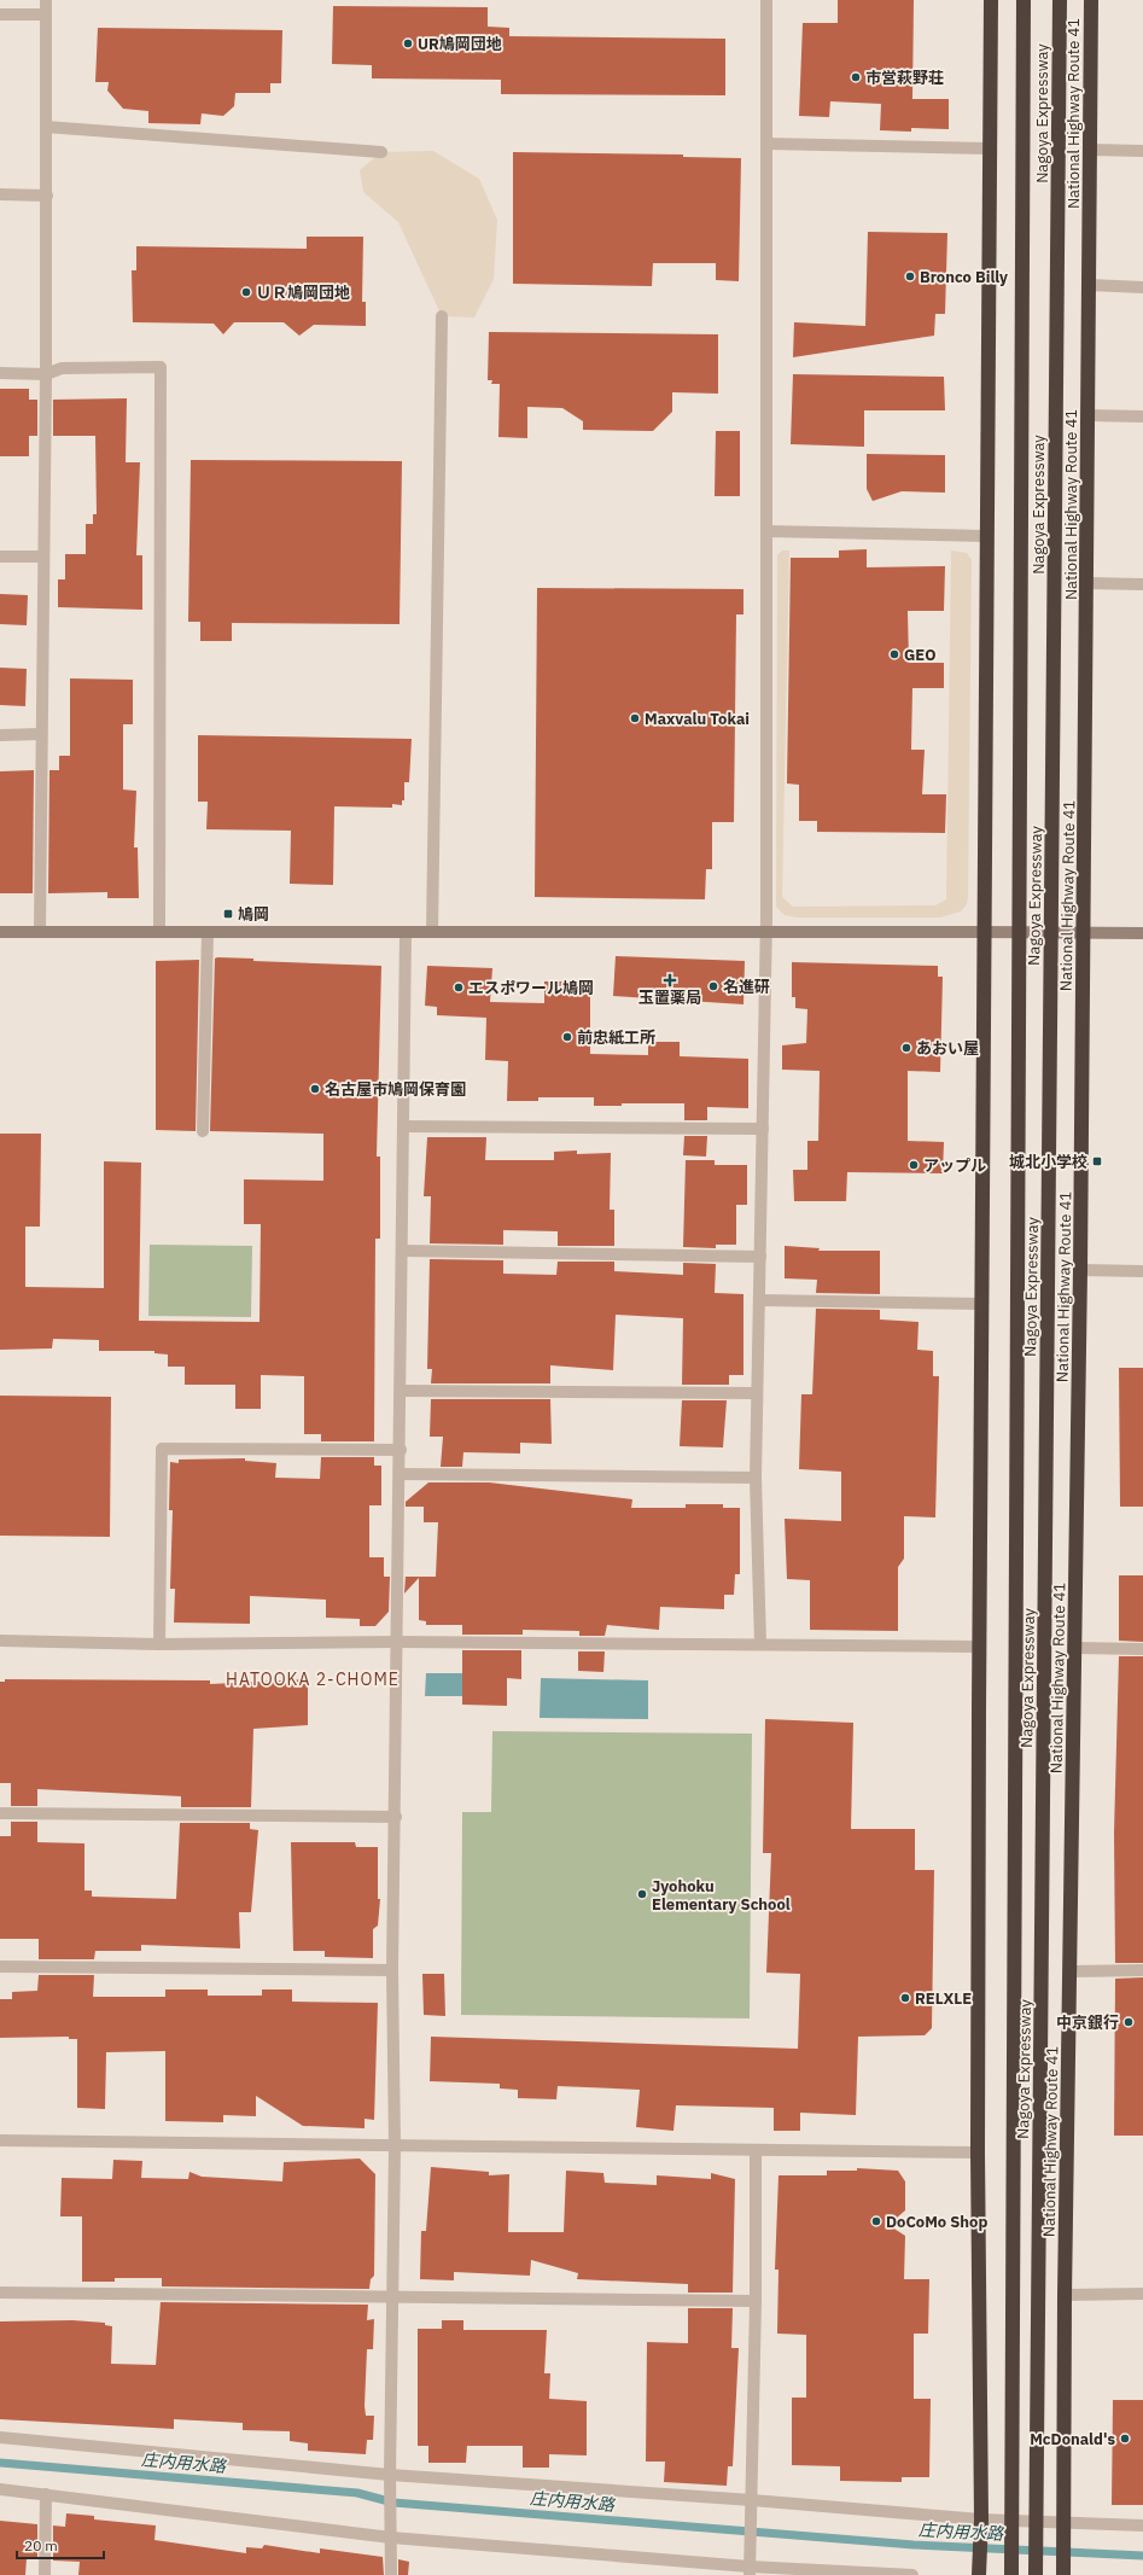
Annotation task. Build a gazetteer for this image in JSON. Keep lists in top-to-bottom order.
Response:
{
  "streets": {
    "highway": ["Nagoya Expressway", "National Highway Route 41"]
  },
  "districts": ["HATOOKA 2-CHOME"],
  "water": ["庄内用水路"],
  "places": {
    "other": [
      "UR鳩岡団地",
      "市営萩野荘",
      "Bronco Billy",
      "ＵＲ鳩岡団地",
      "GEO",
      "Maxvalu Tokai",
      "名進研",
      "エスポワール鳩岡",
      "前忠紙工所",
      "あおい屋",
      "名古屋市鳩岡保育園",
      "アップル",
      "Jyohoku Elementary School",
      "RELXLE",
      "中京銀行",
      "DoCoMo Shop",
      "McDonald's"
    ],
    "transit": ["鳩岡", "城北小学校"],
    "health": ["玉置薬局"]
  },
  "scale_bar": "20 m"
}
